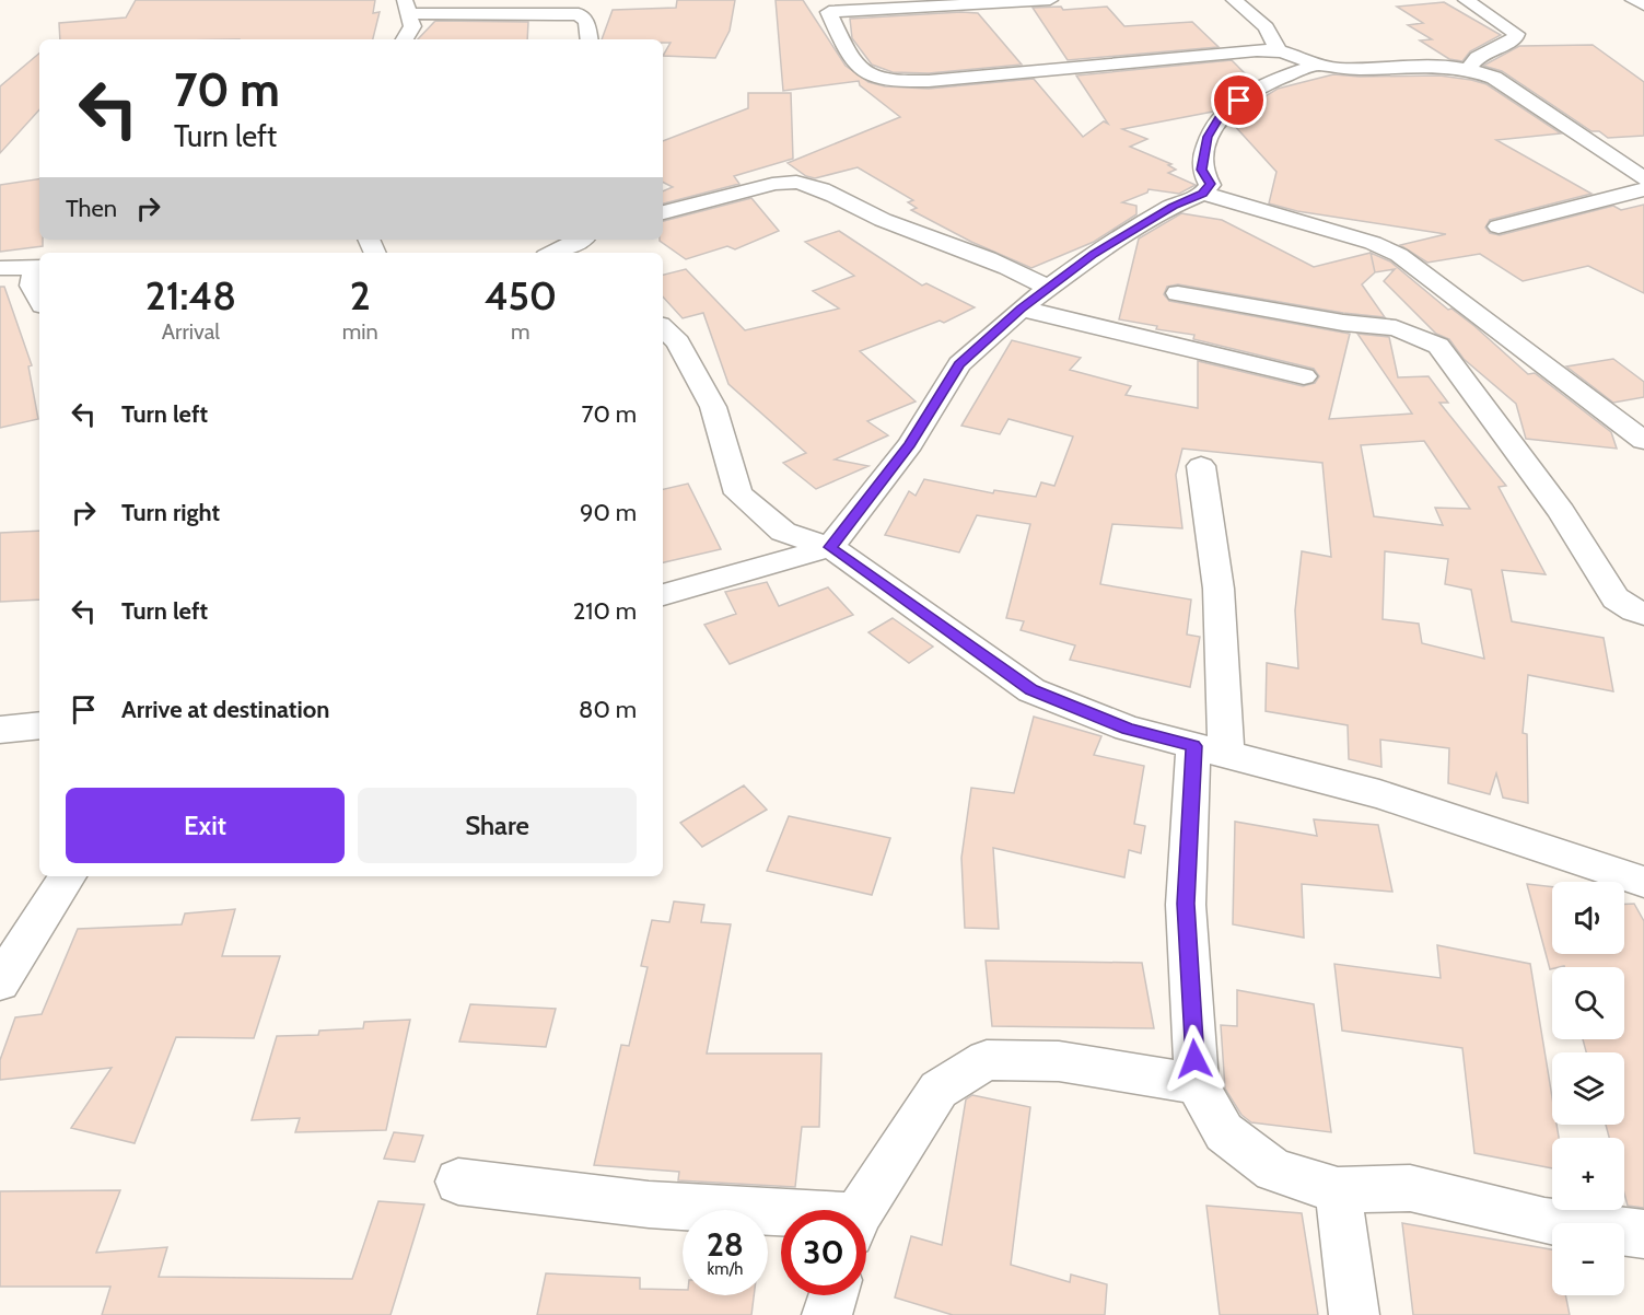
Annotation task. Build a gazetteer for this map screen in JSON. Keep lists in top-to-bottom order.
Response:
{
  "page": {
    "turn": ["70 m", "Turn left"],
    "then": "Then",
    "eta": [
      "21:48",
      "Arrival",
      "2",
      "min",
      "450",
      "m"
    ],
    "list": [
      {
        "name": "Turn left",
        "value": "70 m"
      },
      {
        "name": "Turn right",
        "value": "90 m"
      },
      {
        "name": "Turn left",
        "value": "210 m"
      },
      {
        "name": "Arrive at destination",
        "value": "80 m"
      }
    ],
    "buttons": ["Exit", "Share"],
    "map_buttons": ["+", "−"],
    "speed": "28 km/h",
    "limit": "30"
  }
}
